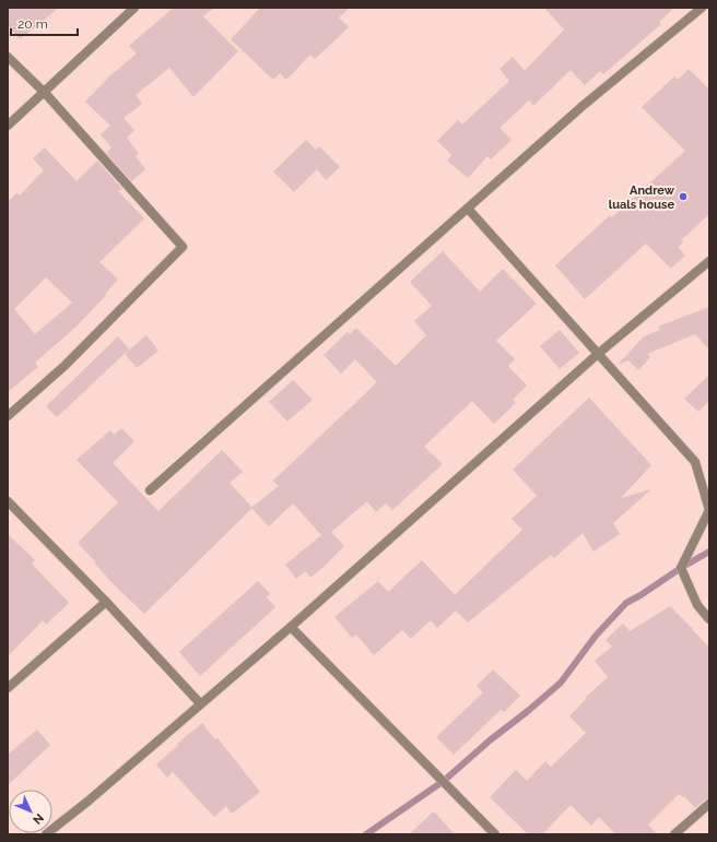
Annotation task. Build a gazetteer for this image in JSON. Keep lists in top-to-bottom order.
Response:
{
  "places": ["Andrew luals house"],
  "scale_bar": "20 m",
  "north": "bottom right"
}
